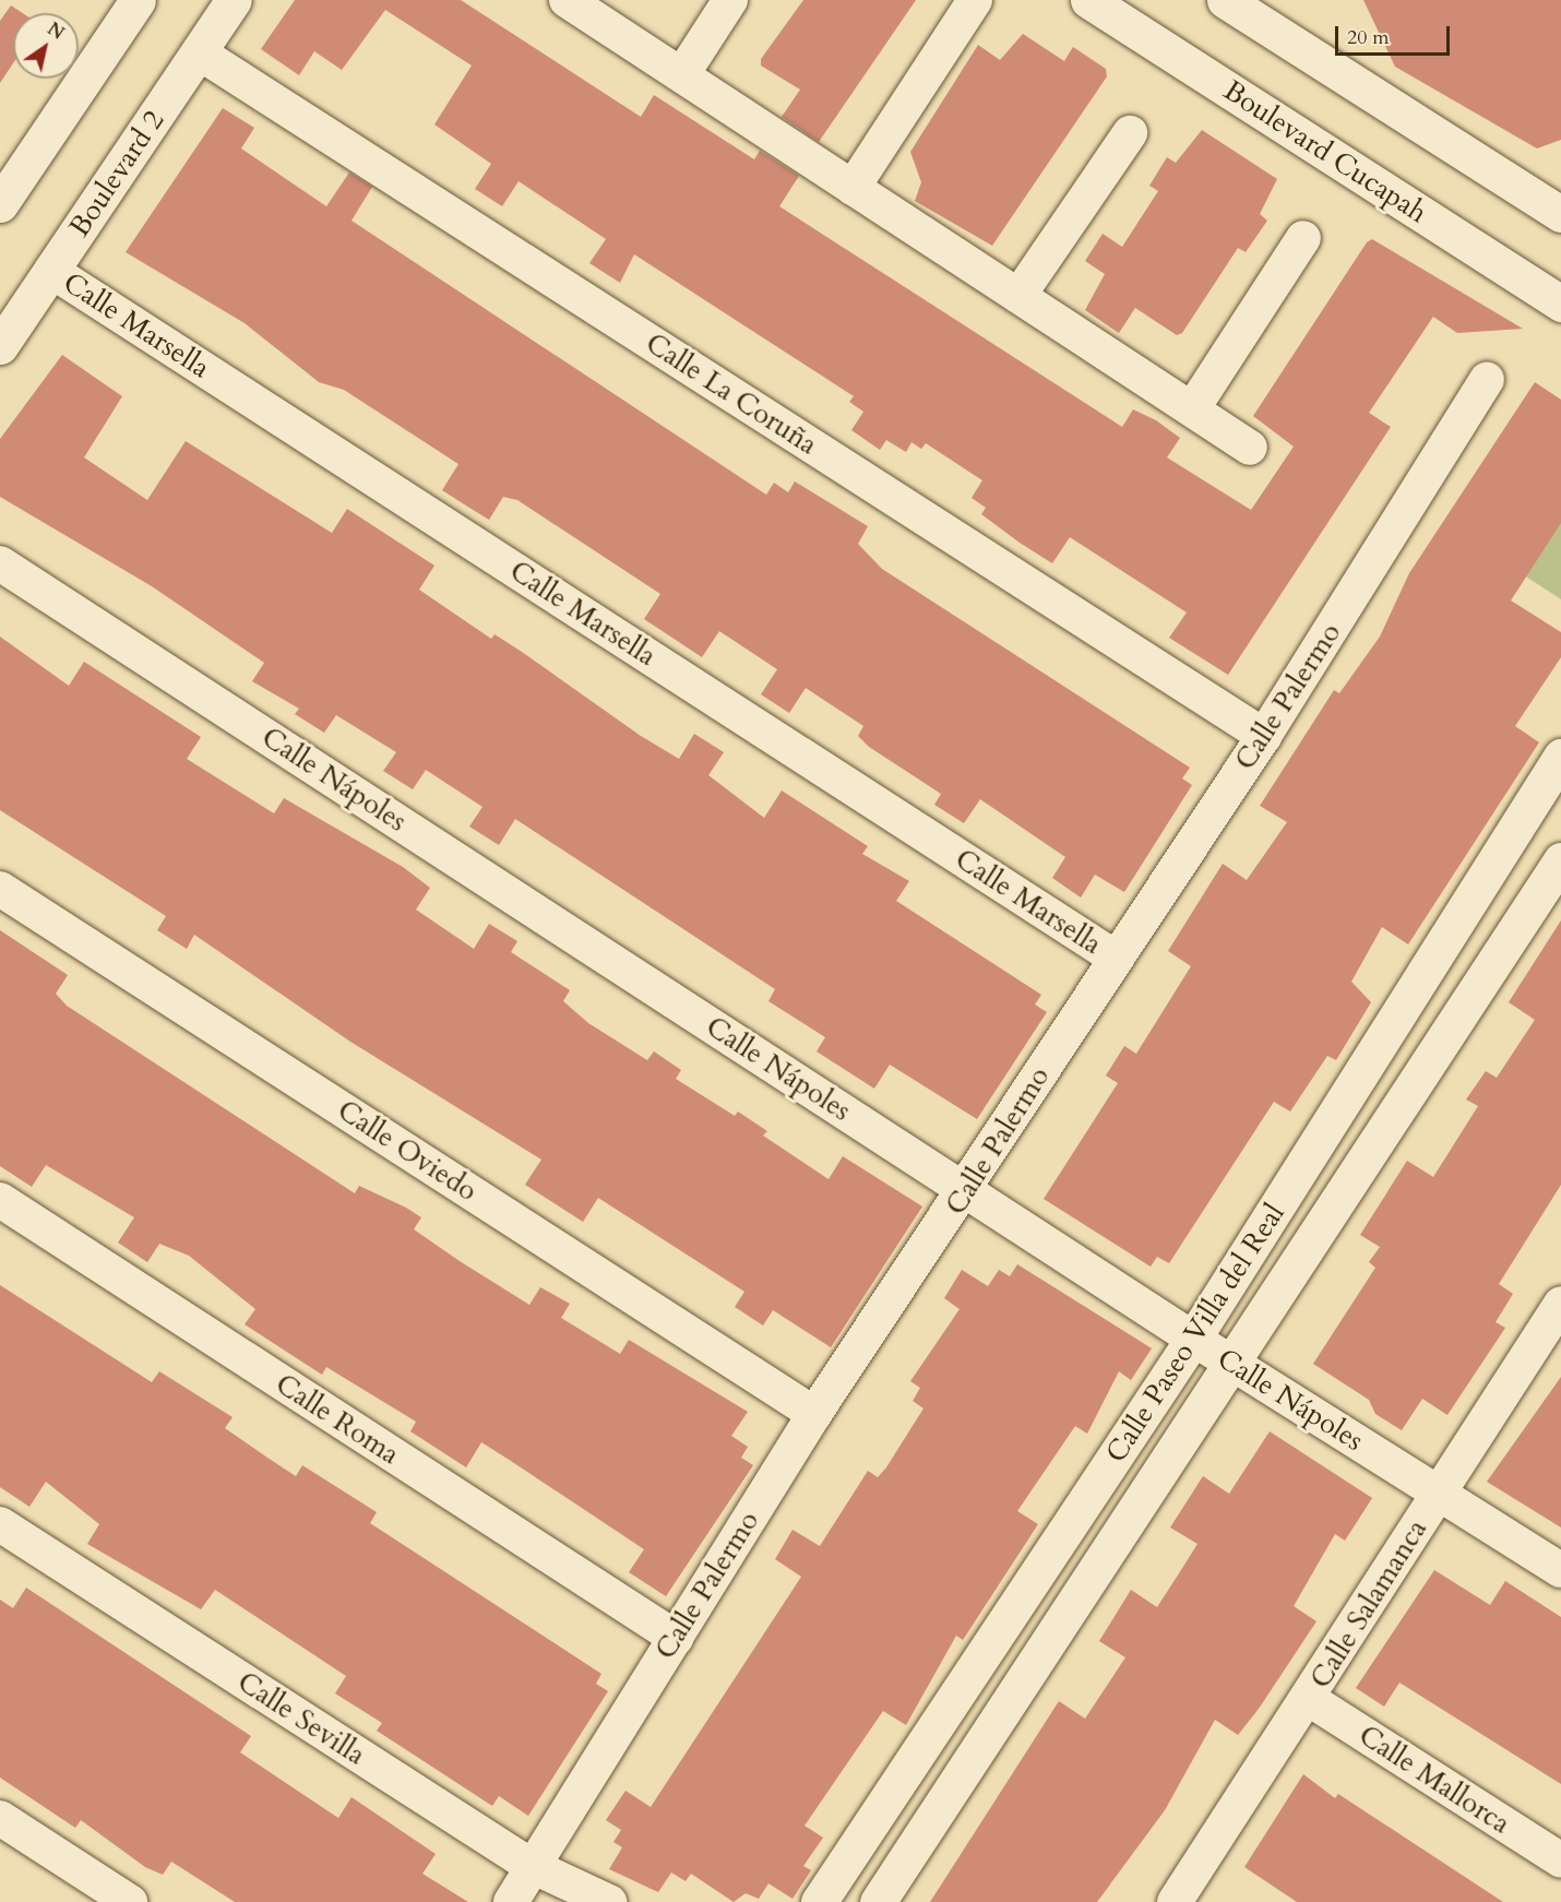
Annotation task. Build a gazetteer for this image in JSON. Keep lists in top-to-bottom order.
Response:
{
  "streets": {
    "street": [
      "Boulevard Cucapah",
      "Boulevard 2",
      "Calle Marsella",
      "Calle La Coruña",
      "Calle Palermo",
      "Calle Nápoles",
      "Calle Oviedo",
      "Calle Paseo Villa del Real",
      "Calle Roma",
      "Calle Salamanca",
      "Calle Sevilla",
      "Calle Mallorca"
    ]
  },
  "crossings": [
    ["Boulevard 2", "Calle Marsella"],
    ["Boulevard 2", "Calle La Coruña"],
    ["Calle Marsella", "Calle Palermo"],
    ["Calle La Coruña", "Calle Palermo"],
    ["Calle Palermo", "Calle Nápoles"],
    ["Calle Palermo", "Calle Oviedo"],
    ["Calle Palermo", "Calle Roma"],
    ["Calle Palermo", "Calle Sevilla"],
    ["Calle Nápoles", "Calle Paseo Villa del Real"],
    ["Calle Nápoles", "Calle Salamanca"],
    ["Calle Salamanca", "Calle Mallorca"]
  ],
  "scale_bar": "20 m",
  "north": "top right"
}
